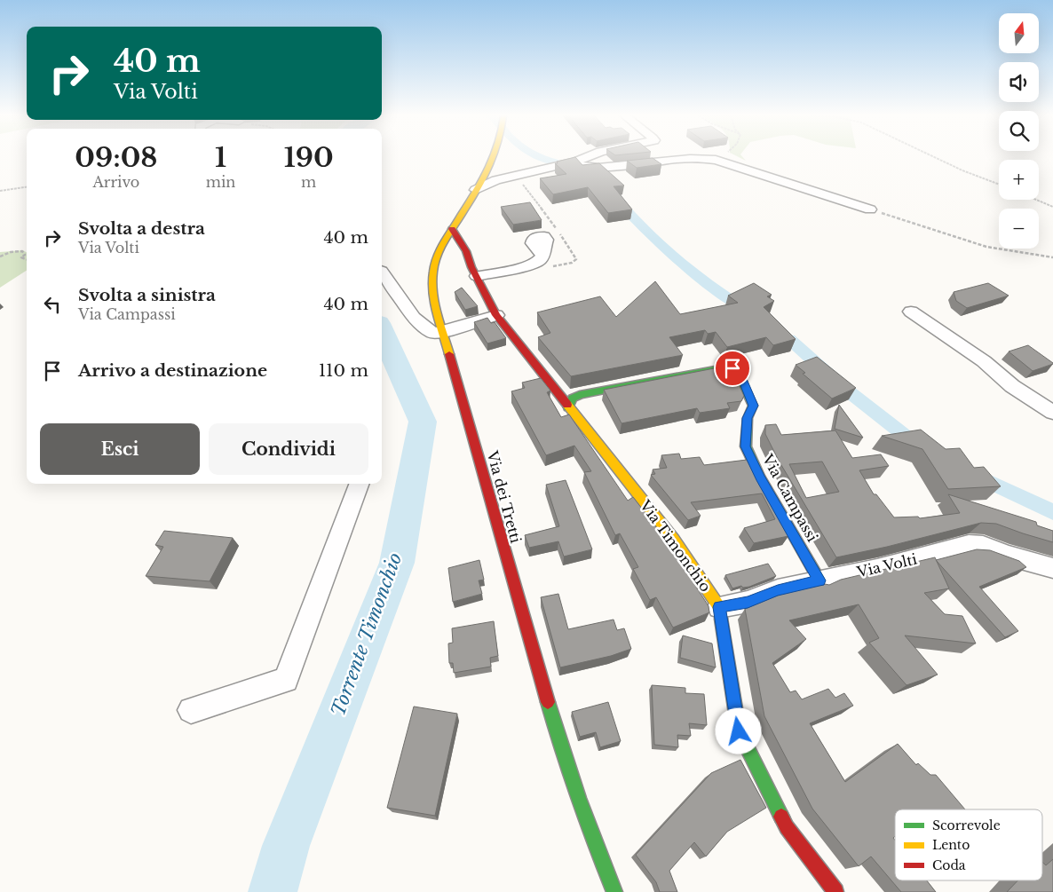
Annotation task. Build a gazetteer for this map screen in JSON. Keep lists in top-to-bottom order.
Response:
{
  "streets": {
    "street": [
      "Via dei Tretti",
      "Via Campassi",
      "Via Timonchio",
      "Via Volti"
    ]
  },
  "crossings": [
    ["Via dei Tretti", "Via Timonchio"],
    ["Via Campassi", "Via Timonchio"],
    ["Via Campassi", "Via Volti"],
    ["Via Timonchio", "Via Volti"]
  ],
  "water": ["Torrente Timonchio"],
  "legend": ["Scorrevole", "Lento", "Coda"],
  "north": "top",
  "page": {
    "map_buttons": ["+", "−"],
    "turn": ["40 m", "Via Volti"],
    "eta": [
      "09:08",
      "Arrivo",
      "1",
      "min",
      "190",
      "m"
    ],
    "list": [
      {
        "name": "Svolta a destra",
        "note": "Via Volti",
        "value": "40 m"
      },
      {
        "name": "Svolta a sinistra",
        "note": "Via Campassi",
        "value": "40 m"
      },
      {
        "name": "Arrivo a destinazione",
        "value": "110 m"
      }
    ],
    "buttons": ["Esci", "Condividi"]
  }
}
